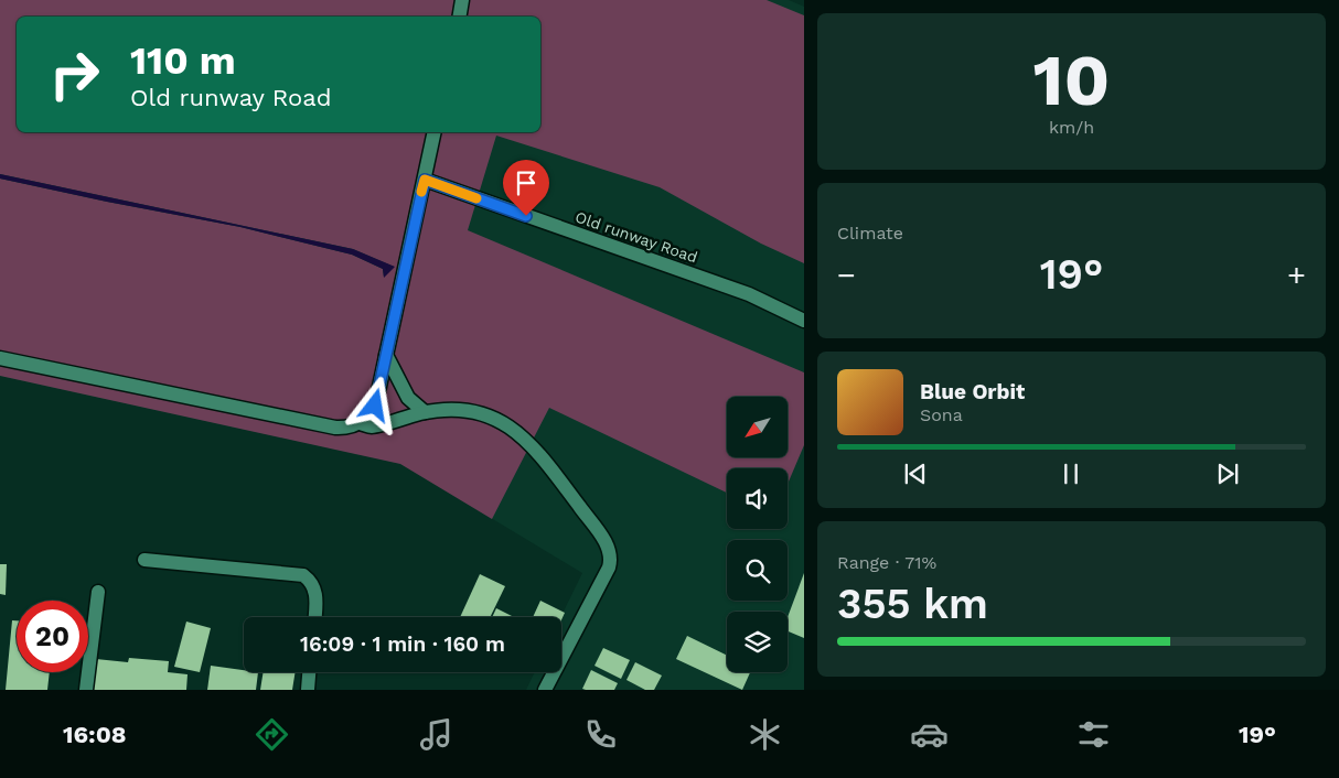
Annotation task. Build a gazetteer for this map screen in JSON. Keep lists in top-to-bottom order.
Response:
{
  "streets": {
    "street": ["Old runway Road"]
  },
  "north": "bottom left",
  "page": {
    "tile": [
      ["10", "km/h"],
      "Climate",
      ["Range · 71%", "355 km"]
    ],
    "turn": ["110 m", "Old runway Road"],
    "heat": ["−", "19°", "+"],
    "song": ["Blue Orbit", "Sona"],
    "limit": "20",
    "trip": "16:09 · 1 min · 160 m",
    "tabs": ["16:08", "19°"]
  }
}
